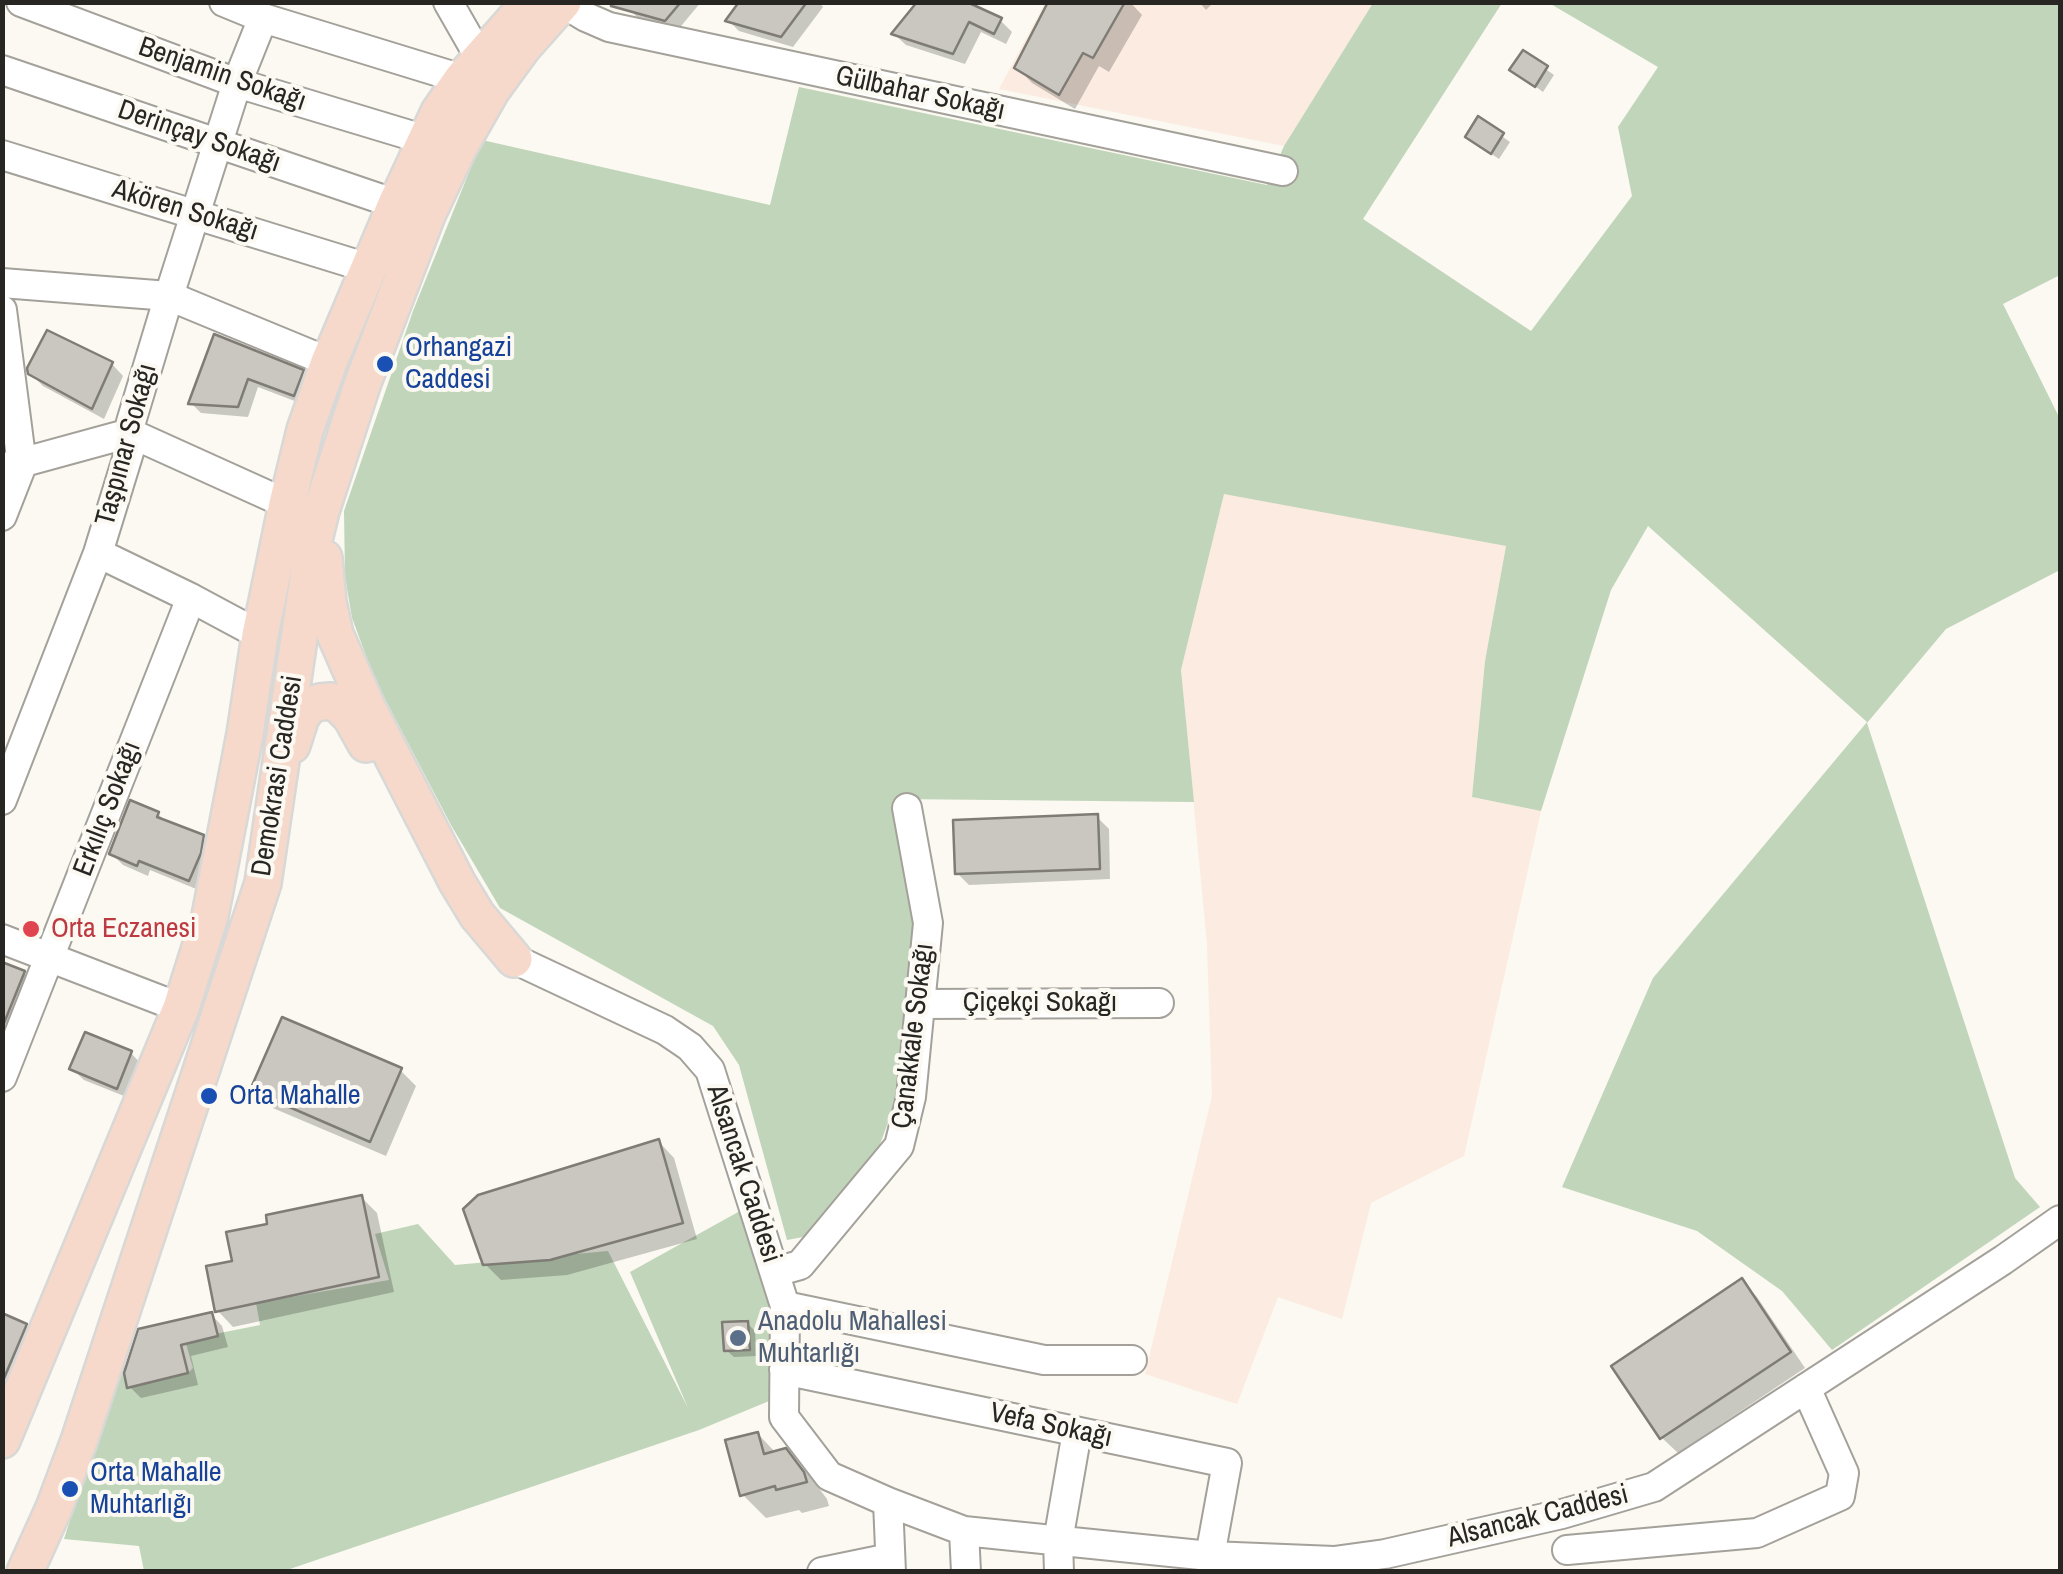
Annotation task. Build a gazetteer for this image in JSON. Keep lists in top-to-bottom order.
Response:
{
  "streets": {
    "main road": ["Demokrasi Caddesi"],
    "street": [
      "Benjamin Sokağı",
      "Gülbahar Sokağı",
      "Derinçay Sokağı",
      "Akören Sokağı",
      "Taşpınar Sokağı",
      "Erkılıç Sokağı",
      "Çiçekçi Sokağı",
      "Çanakkale Sokağı",
      "Alsancak Caddesi",
      "Vefa Sokağı"
    ]
  },
  "crossings": [
    ["Benjamin Sokağı", "Taşpınar Sokağı"],
    ["Benjamin Sokağı", "Demokrasi Caddesi"],
    ["Gülbahar Sokağı", "Demokrasi Caddesi"],
    ["Derinçay Sokağı", "Taşpınar Sokağı"],
    ["Derinçay Sokağı", "Demokrasi Caddesi"],
    ["Akören Sokağı", "Taşpınar Sokağı"],
    ["Akören Sokağı", "Demokrasi Caddesi"],
    ["Çiçekçi Sokağı", "Çanakkale Sokağı"],
    ["Çanakkale Sokağı", "Alsancak Caddesi"],
    ["Alsancak Caddesi", "Vefa Sokağı"]
  ],
  "places": [
    "Orhangazi Caddesi",
    "Orta Eczanesi",
    "Orta Mahalle",
    "Anadolu Mahallesi Muhtarlığı",
    "Orta Mahalle Muhtarlığı"
  ]
}
